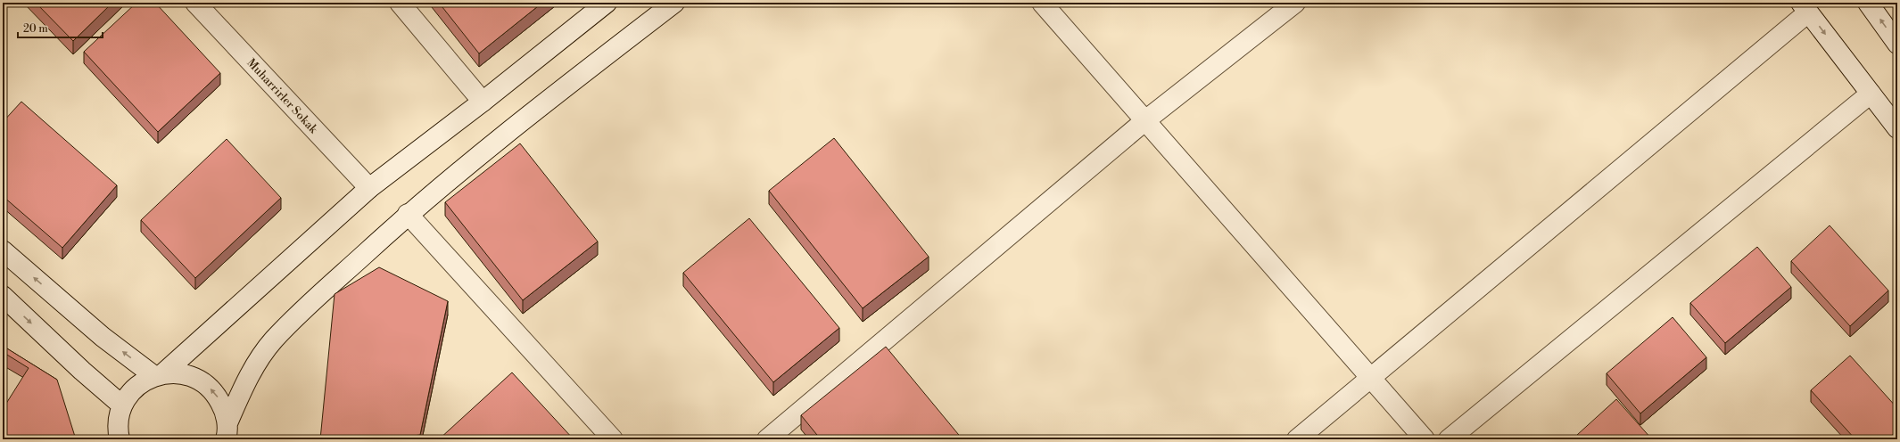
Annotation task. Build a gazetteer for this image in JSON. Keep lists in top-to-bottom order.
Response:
{
  "streets": {
    "street": ["Muharrirler Sokak"]
  },
  "scale_bar": "20 m"
}
